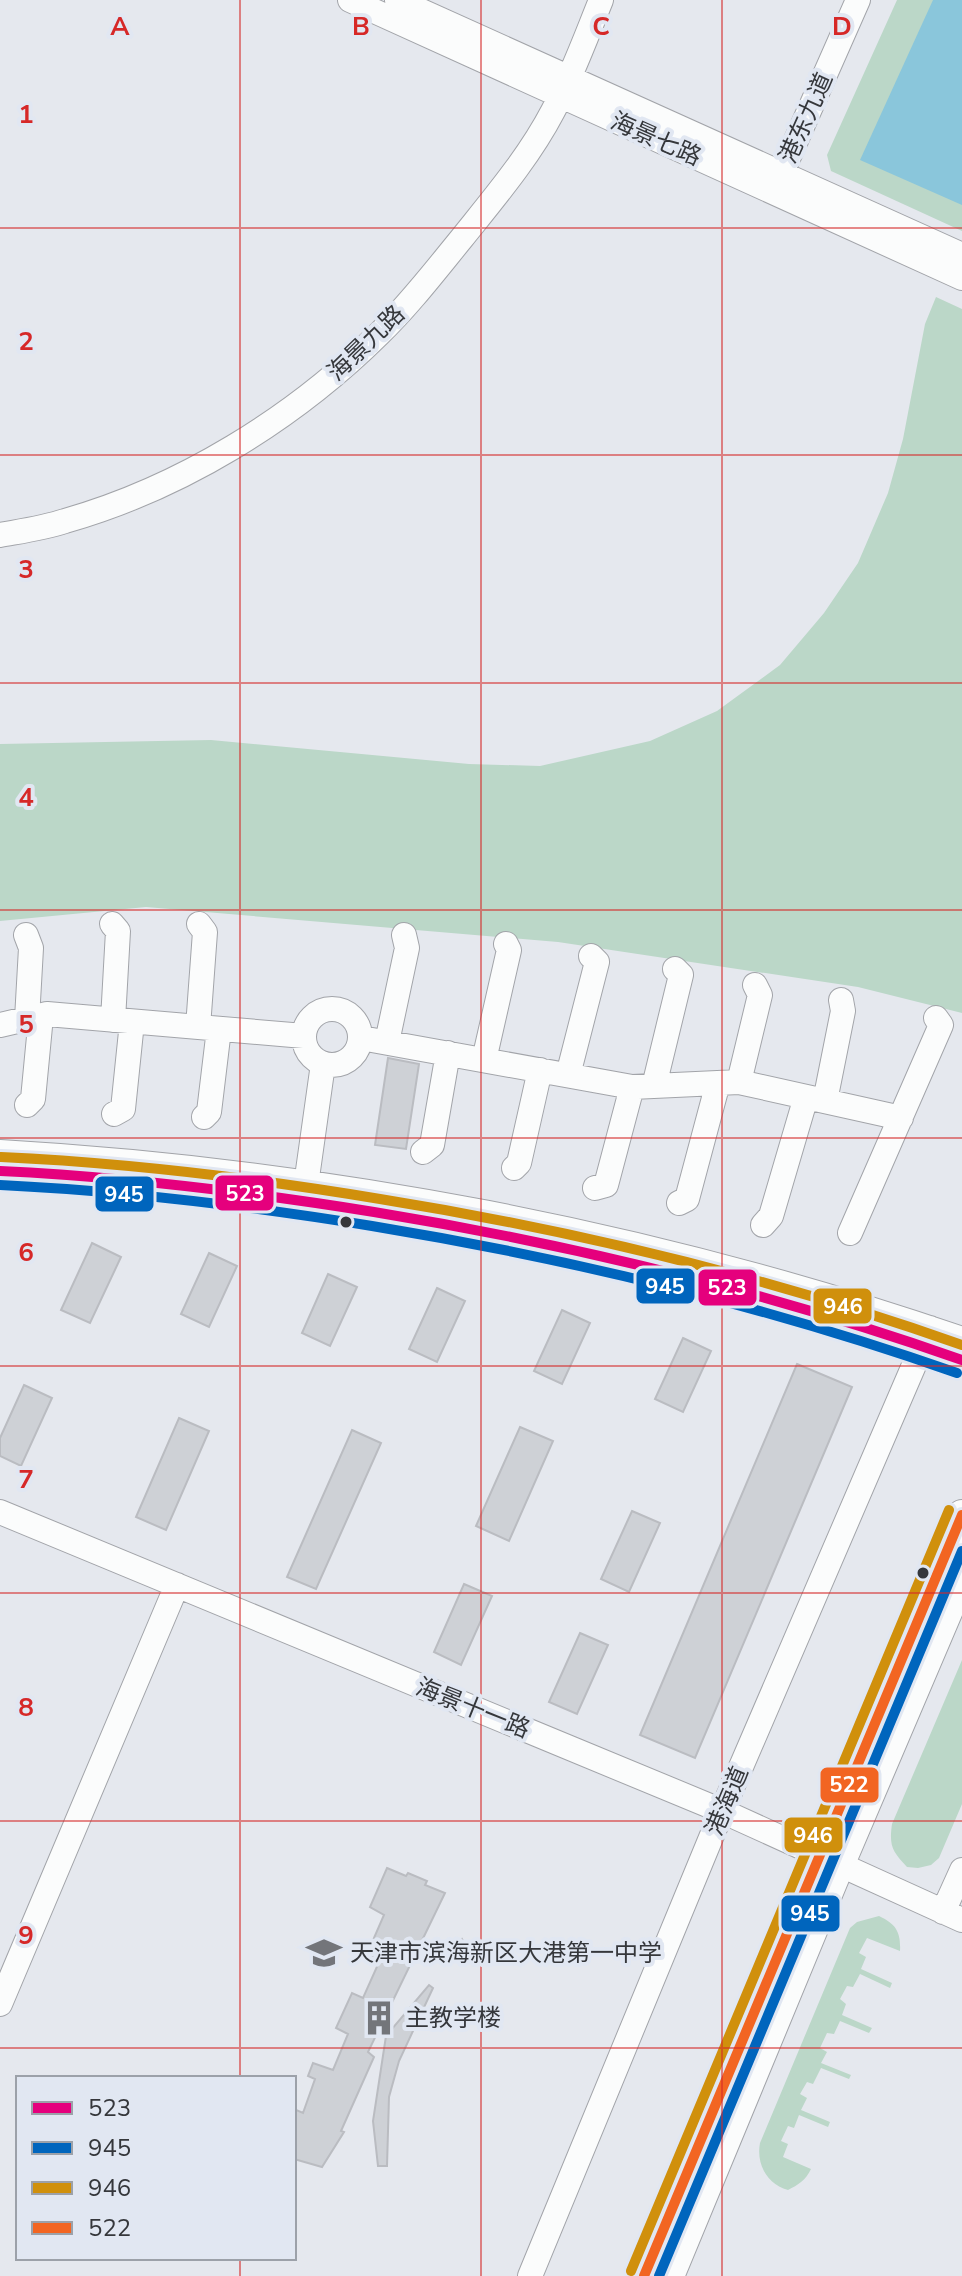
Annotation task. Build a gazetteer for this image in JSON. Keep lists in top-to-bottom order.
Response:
{
  "streets": {
    "street": [
      "港东九道",
      "海景七路",
      "海景九路",
      "海景十一路",
      "港海道"
    ]
  },
  "crossings": [
    ["港东九道", "海景七路"],
    ["海景七路", "海景九路"],
    ["海景十一路", "港海道"]
  ],
  "places": {
    "school or university": ["天津市滨海新区大港第一中学"],
    "building": ["主教学楼"]
  },
  "lines": [
    "transit line 946",
    "transit line 523",
    "transit line 945",
    "transit line 522"
  ],
  "legend": [
    "523",
    "945",
    "946",
    "522"
  ],
  "grid": {
    "columns": [
      "A",
      "B",
      "C",
      "D"
    ],
    "rows": [
      "1",
      "2",
      "3",
      "4",
      "5",
      "6",
      "7",
      "8",
      "9"
    ]
  }
}
